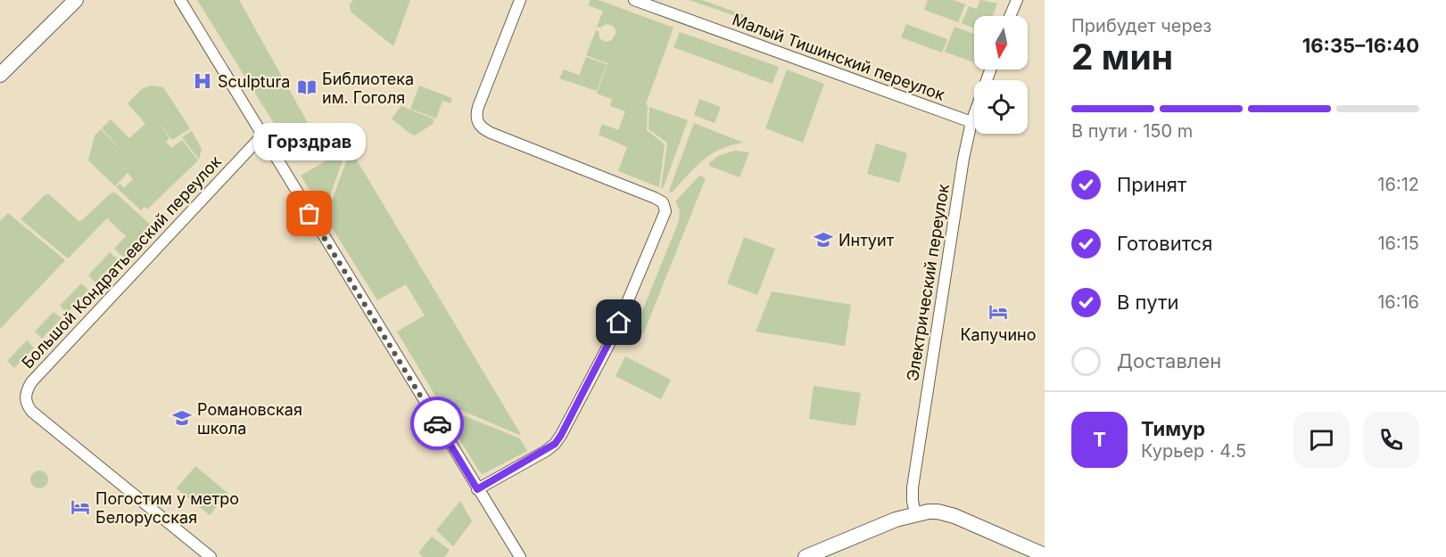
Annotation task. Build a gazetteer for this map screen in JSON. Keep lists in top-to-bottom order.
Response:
{
  "streets": {
    "street": ["Малый Тишинский переулок", "Большой Кондратьевский переулок", "Электрический переулок"]
  },
  "crossings": [
    ["Малый Тишинский переулок", "Электрический переулок"]
  ],
  "places": {
    "hospital": ["Sculptura"],
    "library": ["Библиотека им. Гоголя"],
    "other": ["Горздрав"],
    "school or university": ["Интуит", "Романовская школа"],
    "hotel": ["Капучино", "Погостим у метро Белорусская"]
  },
  "north": "bottom",
  "page": {
    "heading": ["2 мин", "Прибудет через", "16:35–16:40"],
    "panel": ["Тимур", "Курьер · 4.5"],
    "bar": "В пути · 150 m",
    "bubble": "Горздрав",
    "list": [
      ["Принят", "16:12"],
      ["Готовится", "16:15"],
      ["В пути", "16:16"],
      "Доставлен"
    ],
    "round": "Т"
  }
}
